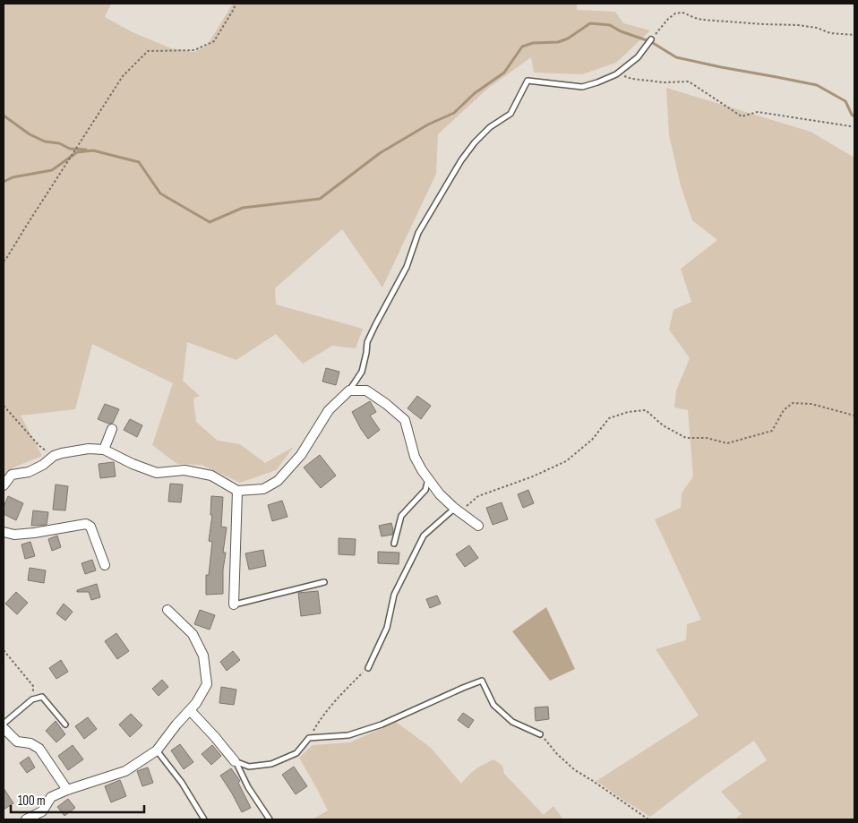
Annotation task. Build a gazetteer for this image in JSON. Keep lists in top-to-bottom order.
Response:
{
  "scale_bar": "100 m"
}
